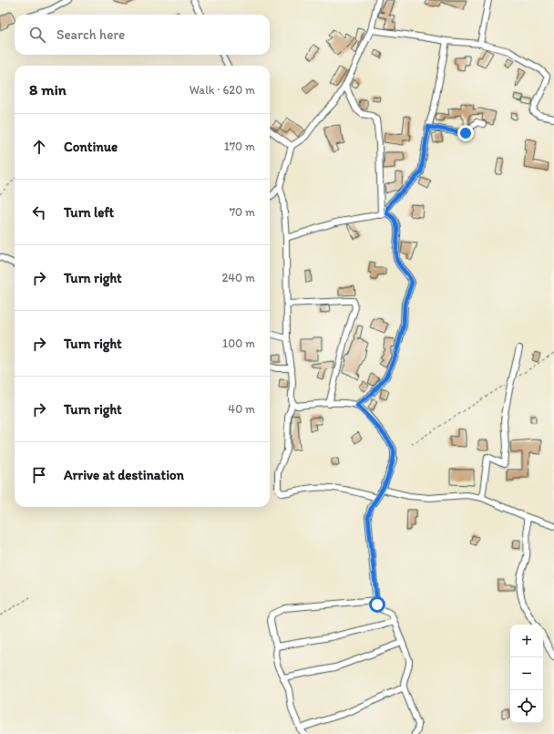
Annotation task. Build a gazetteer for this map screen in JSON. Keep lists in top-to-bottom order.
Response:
{
  "page": {
    "search": "Search here",
    "heading": ["8 min", "Walk · 620 m"],
    "list": [
      ["Continue", "170 m"],
      ["Turn left", "70 m"],
      ["Turn right", "240 m"],
      ["Turn right", "100 m"],
      ["Turn right", "40 m"],
      "Arrive at destination"
    ],
    "map_buttons": ["+", "−"]
  }
}
